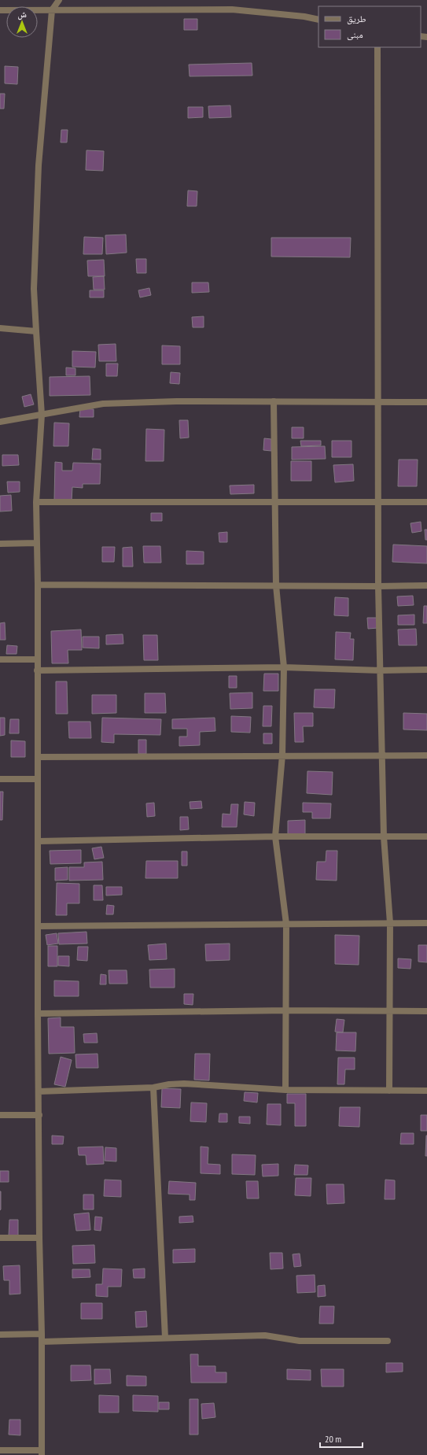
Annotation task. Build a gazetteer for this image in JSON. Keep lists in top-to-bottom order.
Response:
{
  "legend": ["طريق", "مبنى"],
  "scale_bar": "20 m",
  "north": "top"
}
